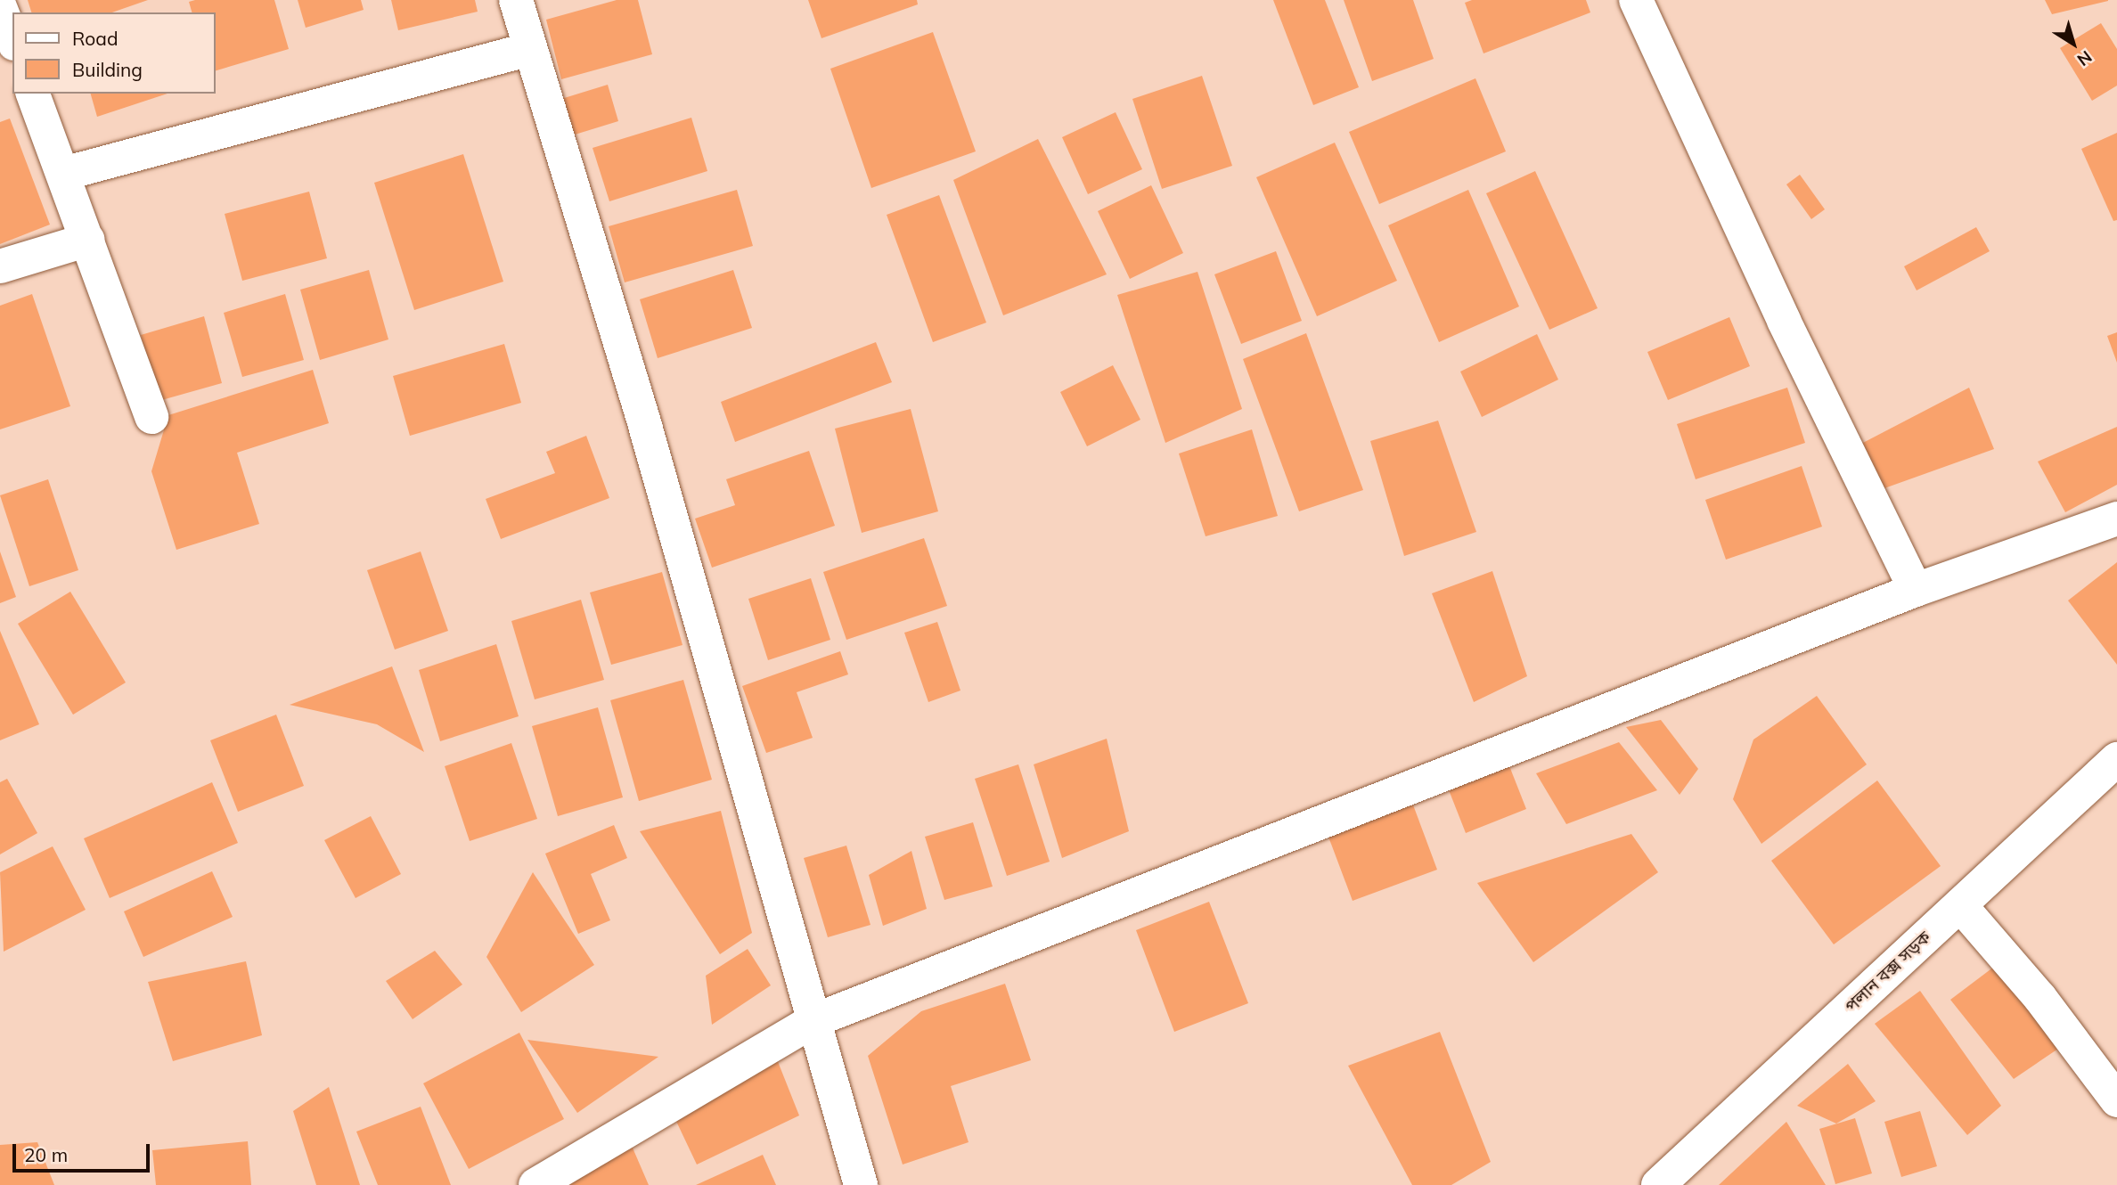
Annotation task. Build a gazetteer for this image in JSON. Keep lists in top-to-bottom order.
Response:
{
  "streets": {
    "street": ["পলান বক্স সড়ক"]
  },
  "legend": ["Road", "Building"],
  "scale_bar": "20 m",
  "north": "bottom right"
}
